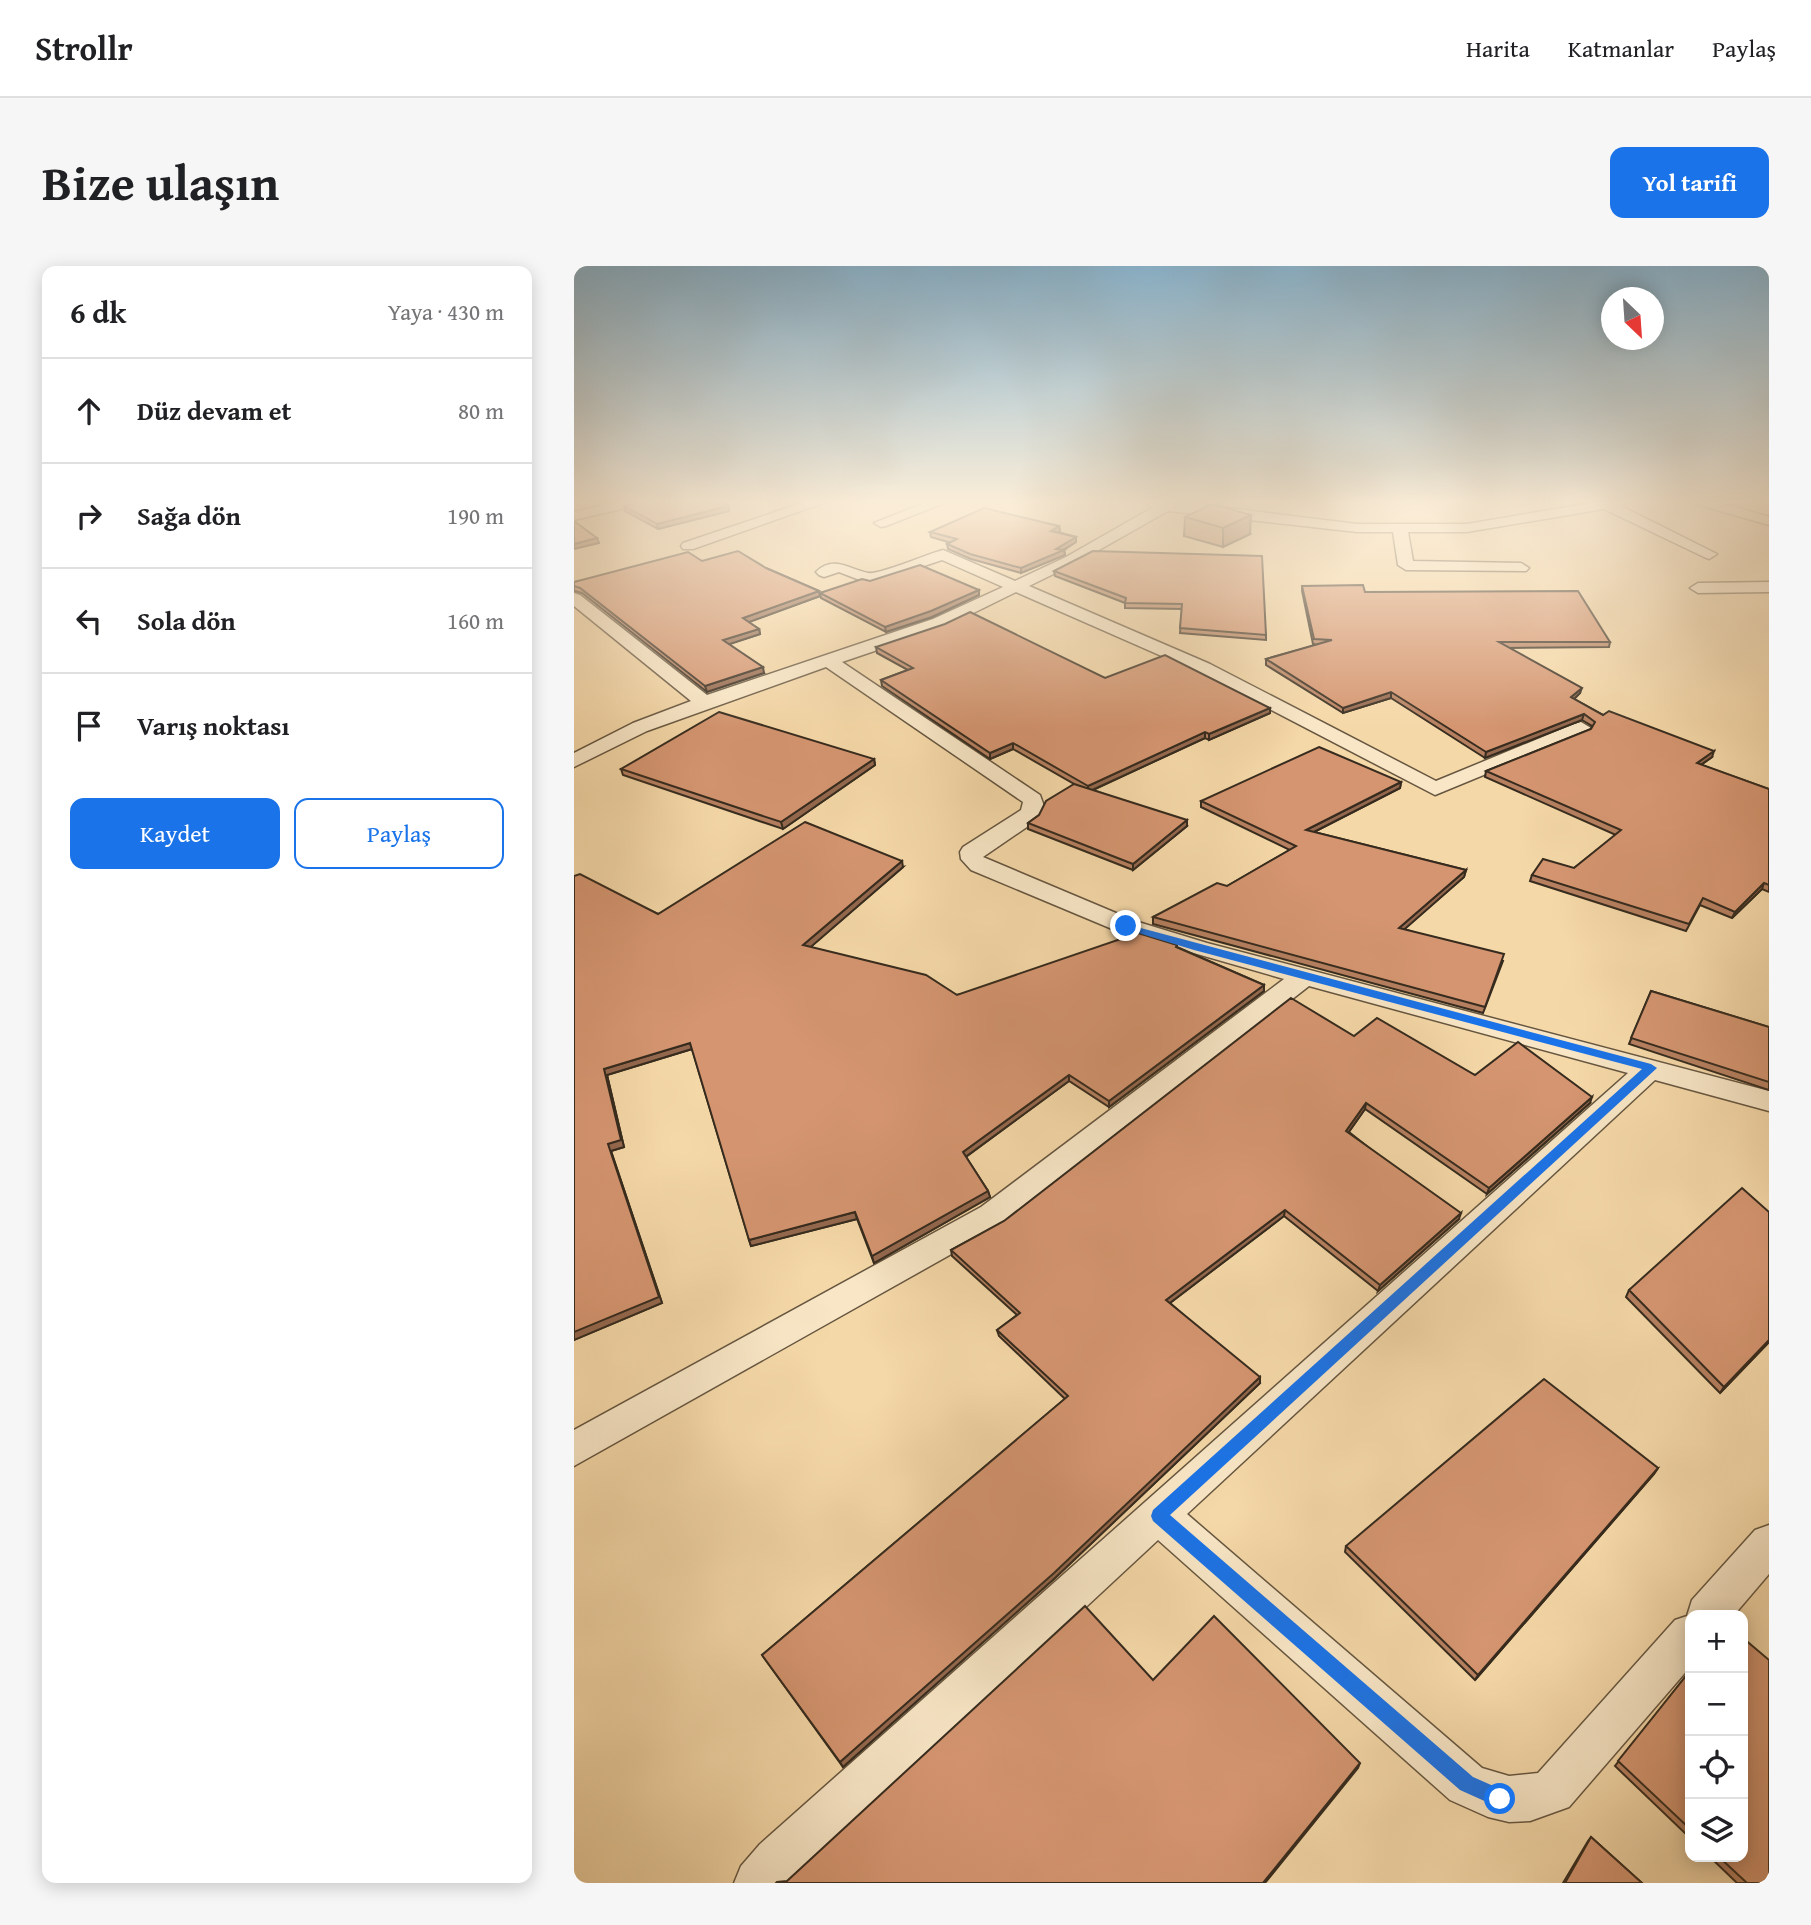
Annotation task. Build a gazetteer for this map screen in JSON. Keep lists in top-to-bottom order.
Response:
{
  "north": "bottom right",
  "page": {
    "header": "Strollr",
    "nav": ["Harita", "Katmanlar", "Paylaş"],
    "title": "Bize ulaşın",
    "buttons": [
      "Yol tarifi",
      ["Kaydet", "Paylaş"]
    ],
    "heading": ["6 dk", "Yaya · 430 m"],
    "list": [
      ["Düz devam et", "80 m"],
      ["Sağa dön", "190 m"],
      ["Sola dön", "160 m"],
      "Varış noktası"
    ],
    "map_buttons": ["+", "−"]
  }
}
